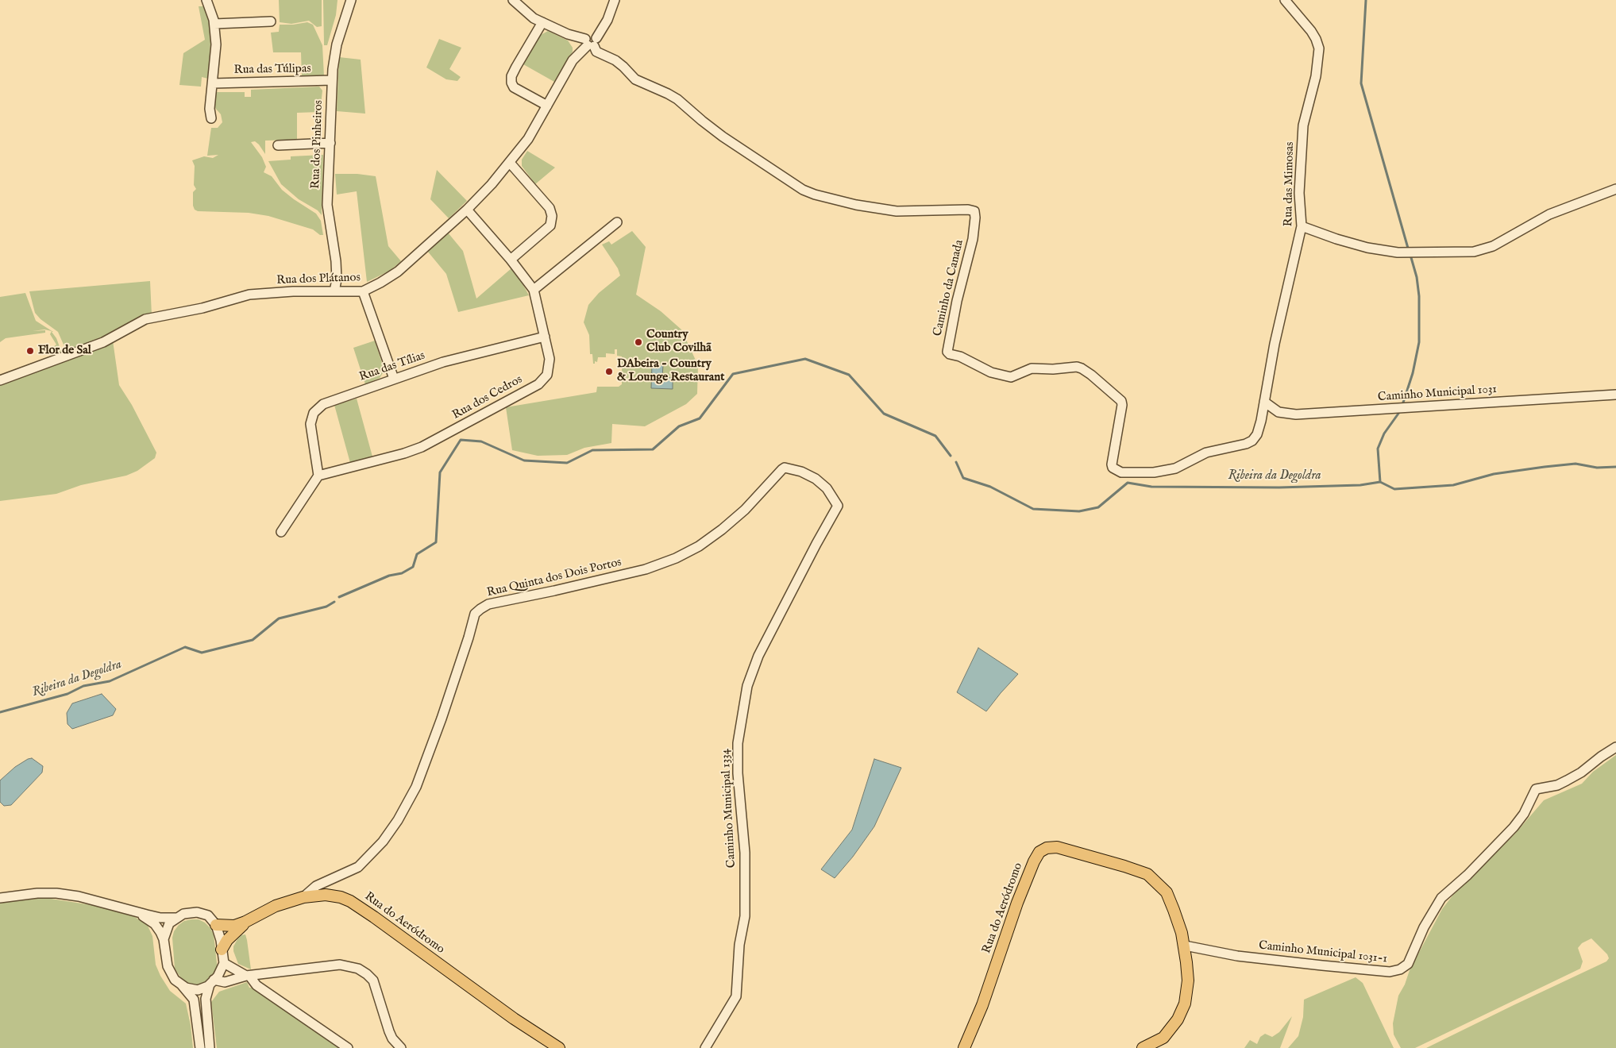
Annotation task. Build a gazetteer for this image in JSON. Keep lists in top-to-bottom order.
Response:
{
  "streets": {
    "main road": ["Rua do Aeródromo"],
    "street": [
      "Rua das Túlipas",
      "Rua dos Pinheiros",
      "Rua das Mimosas",
      "Rua dos Plátanos",
      "Caminho da Canada",
      "Rua das Tílias",
      "Caminho Municipal 1031",
      "Rua dos Cedros",
      "Rua Quinta dos Dois Portos",
      "Caminho Municipal 1334",
      "Caminho Municipal 1031-1"
    ]
  },
  "crossings": [
    ["Rua das Túlipas", "Rua dos Pinheiros"],
    ["Rua dos Pinheiros", "Rua dos Plátanos"],
    ["Rua das Mimosas", "Caminho da Canada"],
    ["Rua das Mimosas", "Caminho Municipal 1031"],
    ["Rua dos Plátanos", "Caminho da Canada"],
    ["Rua dos Plátanos", "Rua dos Cedros"],
    ["Caminho da Canada", "Caminho Municipal 1031"],
    ["Rua das Tílias", "Rua dos Cedros"],
    ["Rua Quinta dos Dois Portos", "Caminho Municipal 1334"],
    ["Rua Quinta dos Dois Portos", "Rua do Aeródromo"],
    ["Rua do Aeródromo", "Caminho Municipal 1031-1"]
  ],
  "water": ["Ribeira da Degoldra"],
  "places": ["Country Club Covilhã", "Flor de Sal", "DAbeira - Country & Lounge Restaurant"]
}
